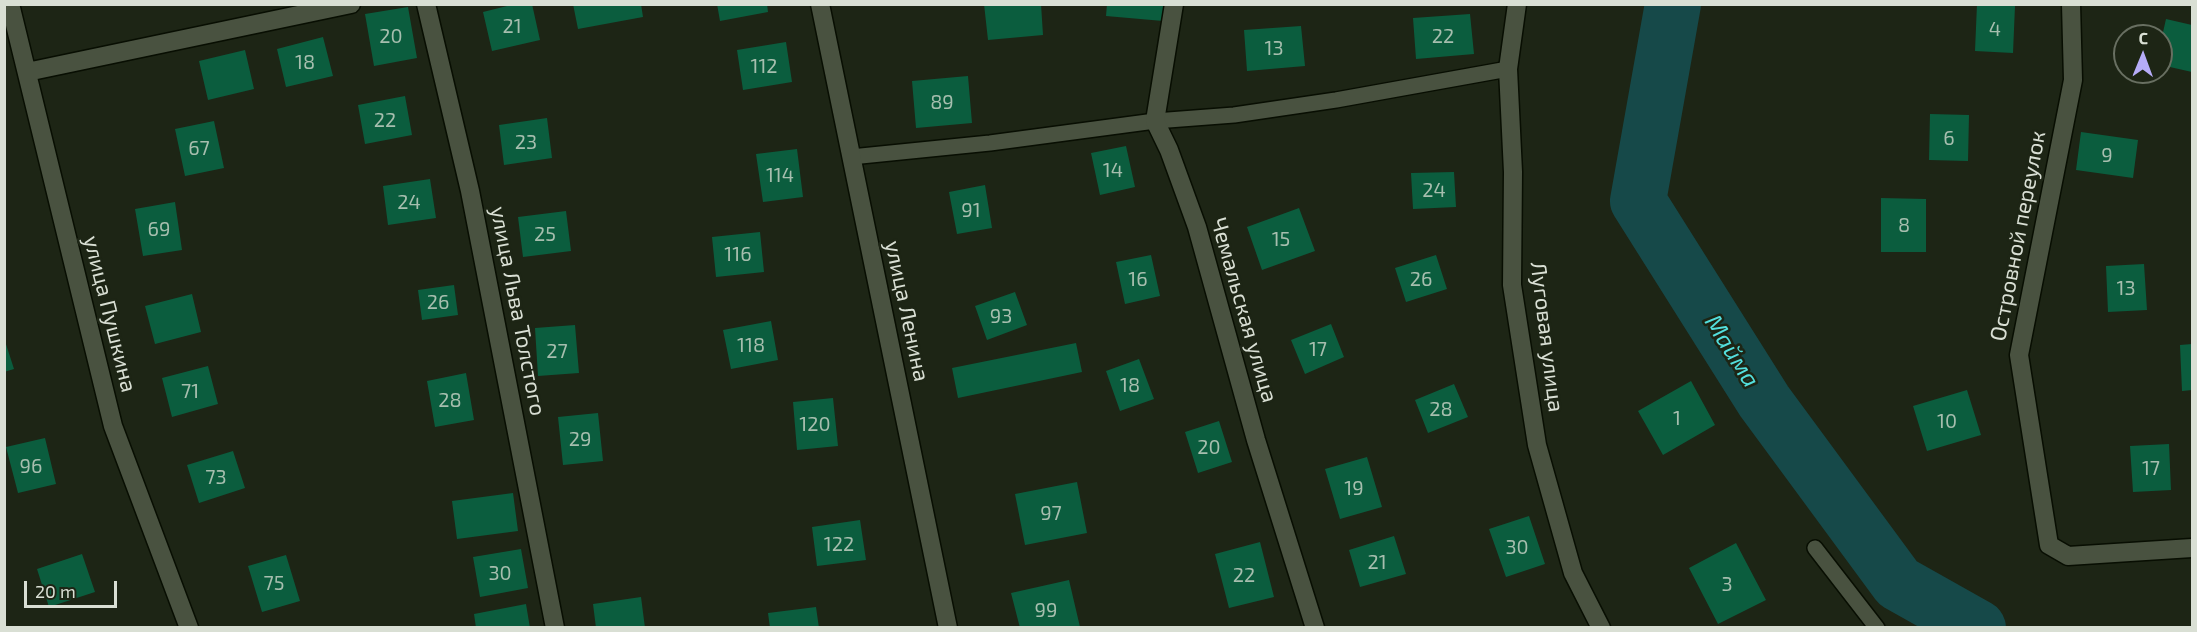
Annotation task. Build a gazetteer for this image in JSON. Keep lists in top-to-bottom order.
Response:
{
  "streets": {
    "street": [
      "Островной переулок",
      "Чемальская улица",
      "улица Льва Толстого",
      "улица Ленина",
      "улица Пушкина",
      "Луговая улица"
    ]
  },
  "water": ["Майма"],
  "house_numbers": [
    "21",
    "4",
    "20",
    "22",
    "13",
    "18",
    "112",
    "89",
    "22",
    "6",
    "23",
    "67",
    "9",
    "14",
    "114",
    "24",
    "24",
    "91",
    "8",
    "69",
    "25",
    "15",
    "116",
    "16",
    "26",
    "13",
    "26",
    "93",
    "118",
    "17",
    "27",
    "18",
    "71",
    "28",
    "28",
    "1",
    "10",
    "120",
    "29",
    "20",
    "96",
    "17",
    "73",
    "19",
    "97",
    "122",
    "30",
    "21",
    "30",
    "22",
    "75",
    "3",
    "99"
  ],
  "scale_bar": "20 m",
  "north": "top"
}
